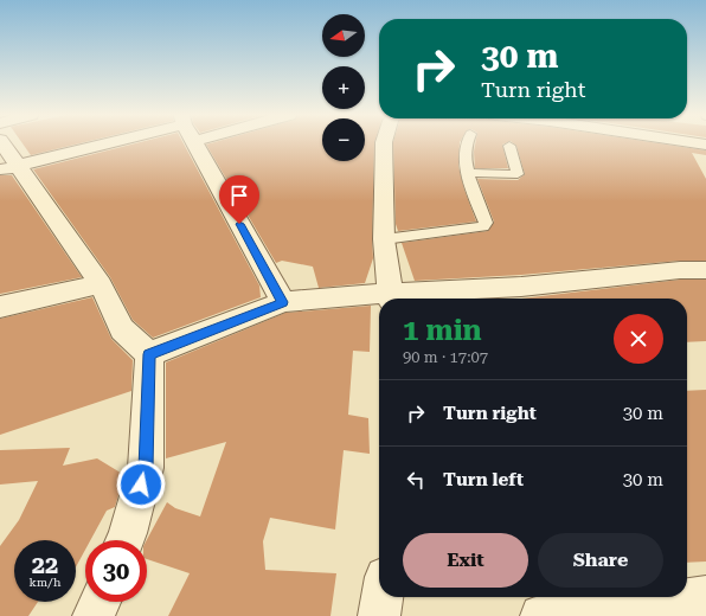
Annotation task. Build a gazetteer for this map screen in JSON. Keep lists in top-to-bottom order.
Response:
{
  "north": "left",
  "page": {
    "map_buttons": ["+", "−"],
    "turn": ["30 m", "Turn right"],
    "heading": ["1 min", "90 m · 17:07"],
    "list": [
      {
        "name": "Turn right",
        "value": "30 m"
      },
      {
        "name": "Turn left",
        "value": "30 m"
      }
    ],
    "buttons": ["Exit", "Share"],
    "speed": "22 km/h",
    "limit": "30"
  }
}
